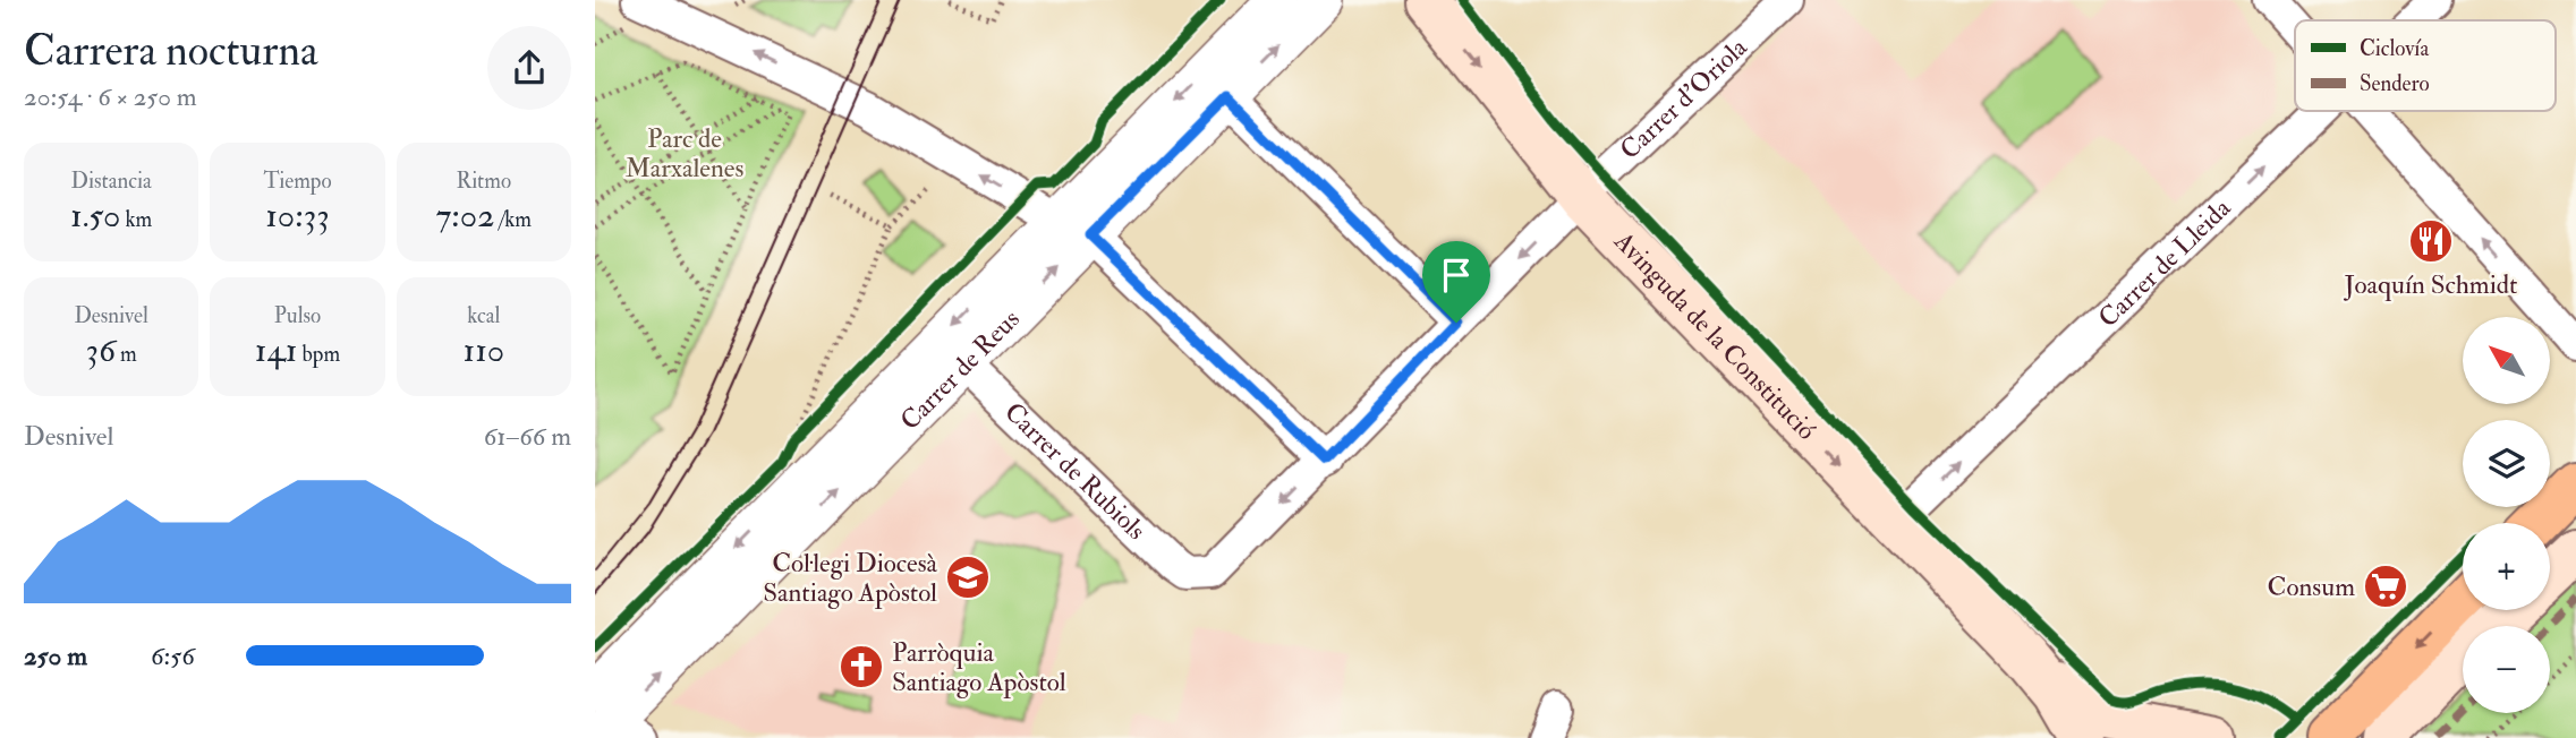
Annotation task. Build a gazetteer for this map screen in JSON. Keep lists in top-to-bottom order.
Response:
{
  "streets": {
    "main road": ["Avinguda de la Constitució"],
    "street": [
      "Carrer d'Oriola",
      "Carrer de Lleida",
      "Carrer de Reus",
      "Carrer de Rubiols"
    ]
  },
  "crossings": [
    ["Carrer d'Oriola", "Avinguda de la Constitució"],
    ["Carrer d'Oriola", "Carrer de Rubiols"],
    ["Carrer de Lleida", "Avinguda de la Constitució"],
    ["Carrer de Reus", "Carrer de Rubiols"]
  ],
  "one_way": ["Carrer d'Oriola", "Carrer de Lleida", "Avinguda de la Constitució"],
  "parks": ["Parc de Marxalenes"],
  "places": {
    "restaurant": ["Joaquín Schmidt"],
    "school or university": ["Col·legi Diocesà Santiago Apòstol"],
    "supermarket": ["Consum"],
    "church": ["Parròquia Santiago Apòstol"]
  },
  "legend": ["Ciclovía", "Sendero"],
  "north": "top left",
  "page": {
    "heading": ["Carrera nocturna", "20:54 · 6 × 250 m"],
    "stats": [
      ["Distancia", "1.50 km"],
      ["Tiempo", "10:33"],
      ["Ritmo", "7:02 /km"],
      ["Desnivel", "36 m"],
      ["Pulso", "141 bpm"],
      ["kcal", "110"]
    ],
    "map_buttons": ["+", "−"],
    "chart": ["Desnivel", "61–66 m"],
    "list": [
      {
        "name": "250 m",
        "note": "6:56"
      }
    ]
  }
}
